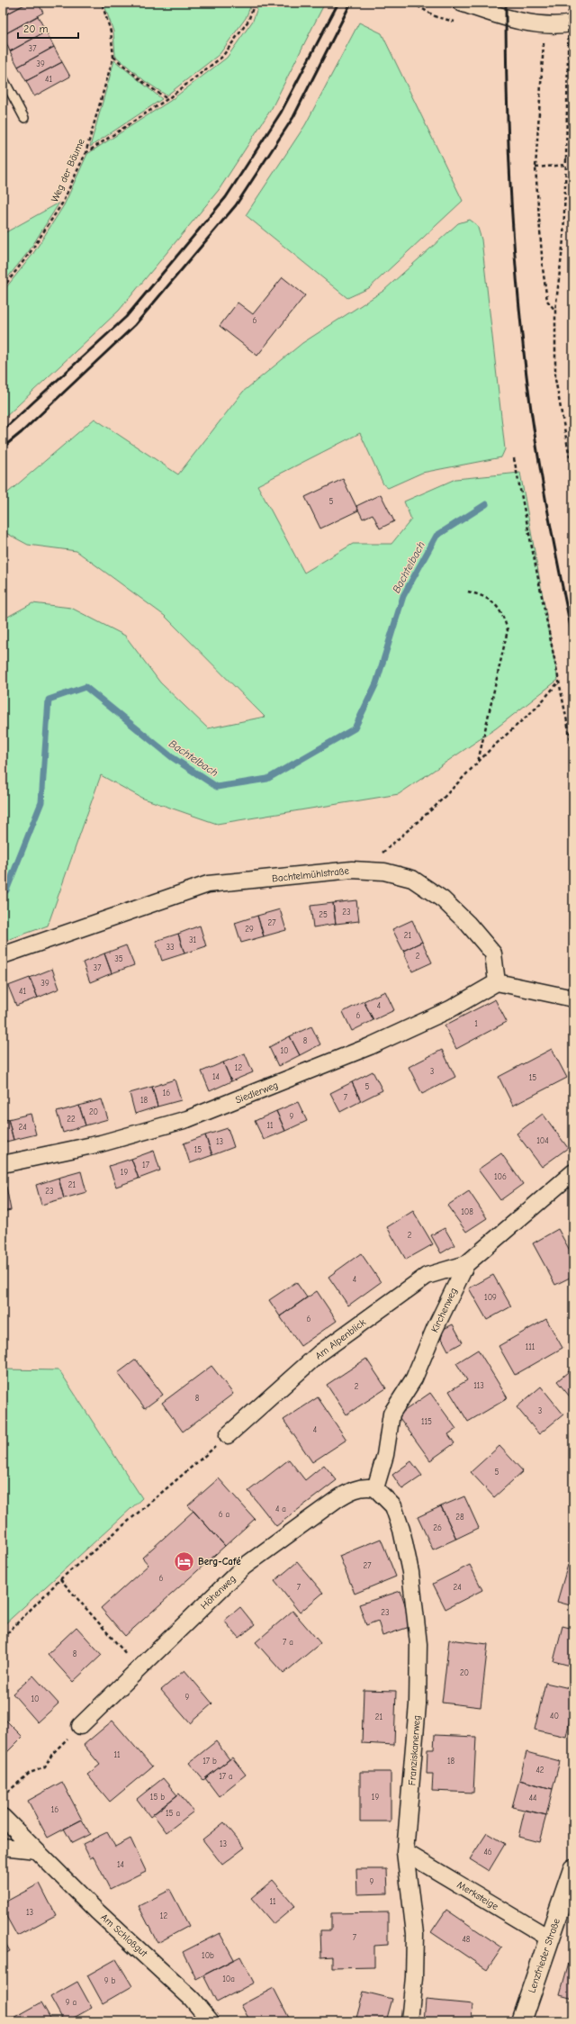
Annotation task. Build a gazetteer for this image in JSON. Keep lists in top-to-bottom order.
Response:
{
  "streets": {
    "street": [
      "Bachtelmühlstraße",
      "Siedlerweg",
      "Kirchenweg",
      "Am Alpenblick",
      "Höhenweg",
      "Franziskanerweg",
      "Merksteige",
      "Am Schloßgut",
      "Lenzfrieder Straße"
    ],
    "path": ["Weg der Bäume"]
  },
  "crossings": [
    ["Bachtelmühlstraße", "Siedlerweg"],
    ["Kirchenweg", "Am Alpenblick"],
    ["Kirchenweg", "Höhenweg"],
    ["Kirchenweg", "Franziskanerweg"],
    ["Höhenweg", "Franziskanerweg"],
    ["Franziskanerweg", "Merksteige"],
    ["Merksteige", "Lenzfrieder Straße"]
  ],
  "water": ["Bachtelbach"],
  "places": {
    "hotel": ["Berg-Café"]
  },
  "house_numbers": [
    "37",
    "39",
    "41",
    "6",
    "5",
    "23",
    "25",
    "27",
    "29",
    "21",
    "31",
    "33",
    "2",
    "35",
    "37",
    "39",
    "41",
    "4",
    "6",
    "1",
    "8",
    "10",
    "12",
    "3",
    "14",
    "15",
    "5",
    "16",
    "7",
    "18",
    "20",
    "9",
    "22",
    "11",
    "24",
    "104",
    "13",
    "15",
    "17",
    "19",
    "106",
    "21",
    "23",
    "108",
    "2",
    "4",
    "109",
    "6",
    "111",
    "113",
    "2",
    "8",
    "3",
    "115",
    "4",
    "5",
    "4 a",
    "6 a",
    "28",
    "26",
    "27",
    "6",
    "7",
    "24",
    "23",
    "7 a",
    "8",
    "20",
    "9",
    "10",
    "40",
    "21",
    "11",
    "17 b",
    "18",
    "42",
    "17 a",
    "15 b",
    "19",
    "44",
    "16",
    "15 a",
    "13",
    "46",
    "14",
    "9",
    "11",
    "13",
    "12",
    "7",
    "48",
    "10b",
    "10a",
    "9 b",
    "9 a"
  ],
  "scale_bar": "20 m"
}
